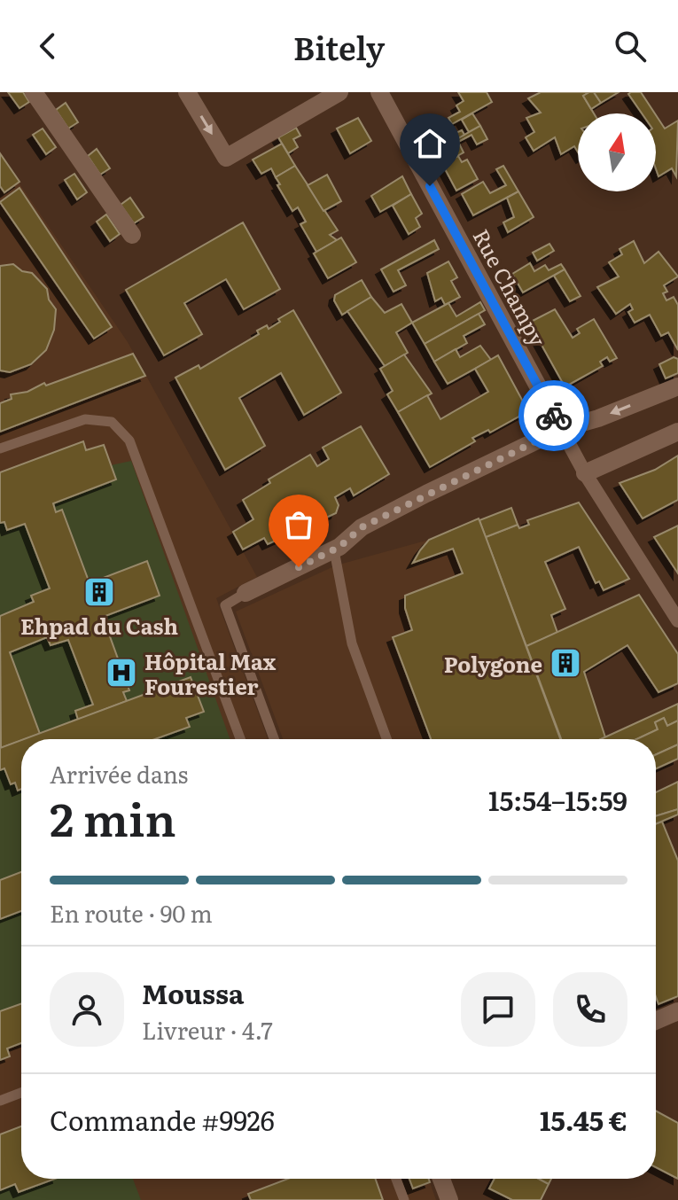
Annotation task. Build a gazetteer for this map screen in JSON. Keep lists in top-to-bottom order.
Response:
{
  "streets": {
    "street": ["Rue Champy"]
  },
  "places": {
    "building": ["Ehpad du Cash", "Polygone"],
    "hospital": ["Hôpital Max Fourestier"]
  },
  "north": "top",
  "page": {
    "header": "Bitely",
    "heading": ["2 min", "Arrivée dans", "15:54–15:59"],
    "panel": [
      "Moussa",
      "Livreur · 4.7",
      "Commande #9926",
      "15.45 €"
    ],
    "bar": "En route · 90 m"
  }
}
